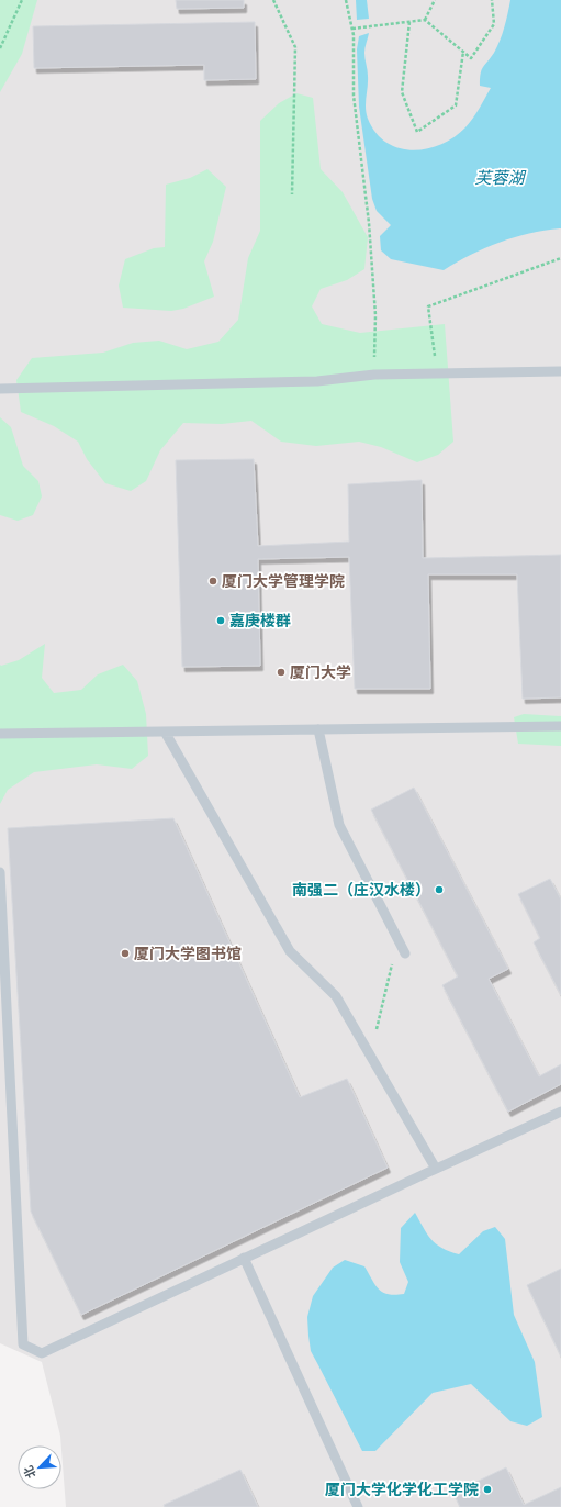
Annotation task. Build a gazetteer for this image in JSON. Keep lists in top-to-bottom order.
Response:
{
  "water": ["芙蓉湖"],
  "places": [
    "厦门大学管理学院",
    "嘉庚楼群",
    "厦门大学",
    "南强二（庄汉水楼）",
    "厦门大学图书馆",
    "厦门大学化学化工学院"
  ],
  "north": "bottom left"
}
